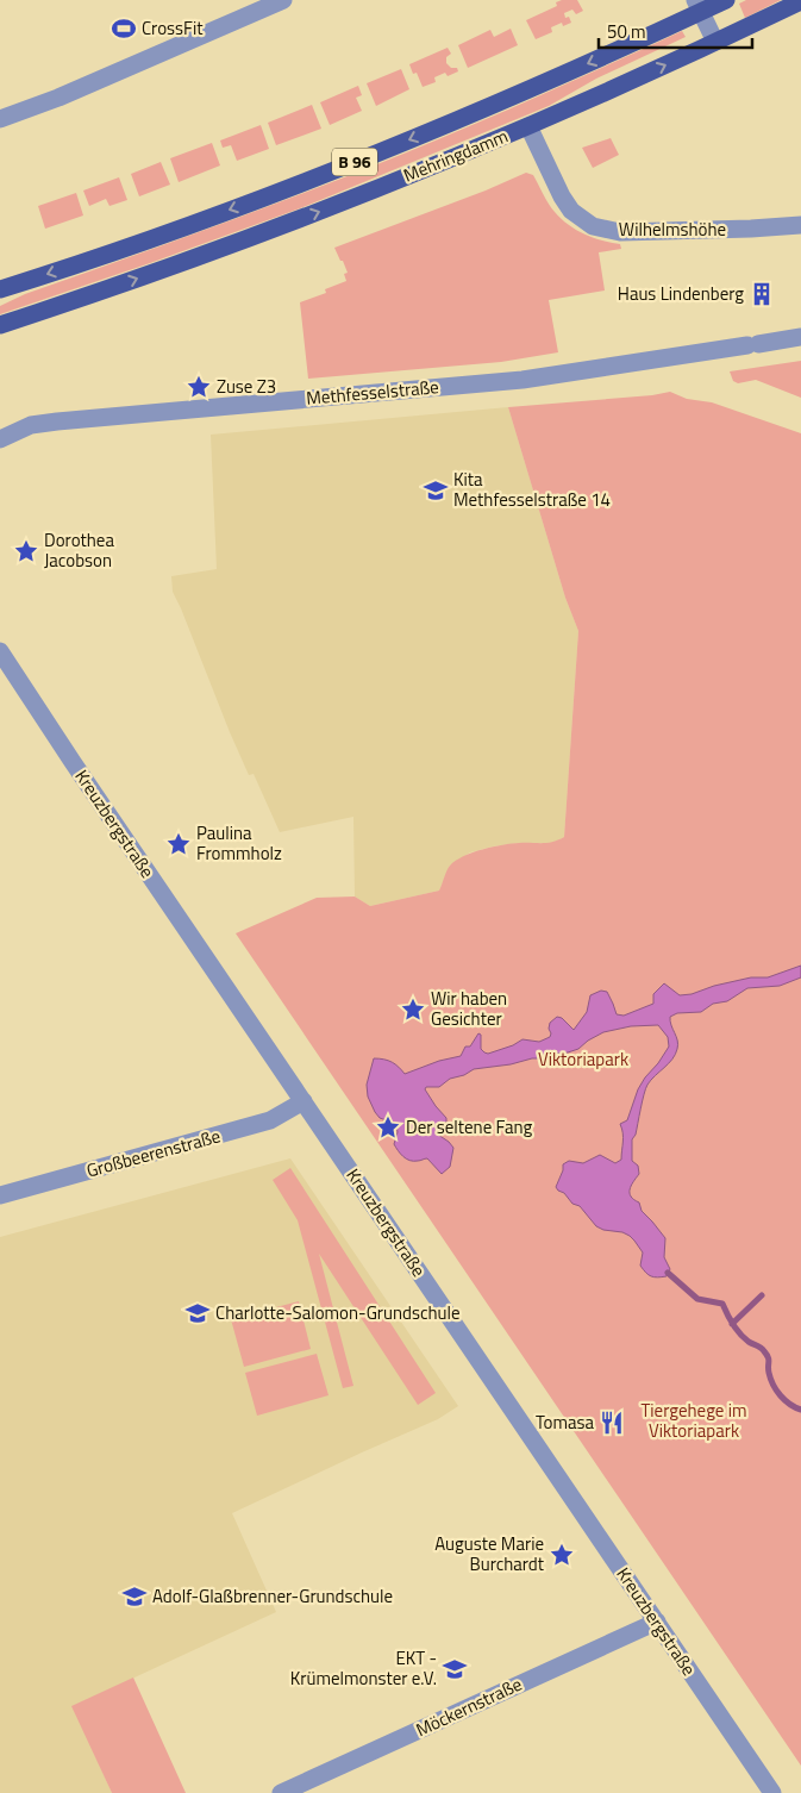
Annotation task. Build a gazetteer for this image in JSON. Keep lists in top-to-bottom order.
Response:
{
  "streets": {
    "main road": ["Mehringdamm", "B 96"],
    "street": [
      "Wilhelmshöhe",
      "Methfesselstraße",
      "Kreuzbergstraße",
      "Großbeerenstraße",
      "Möckernstraße"
    ]
  },
  "crossings": [
    ["Mehringdamm", "Wilhelmshöhe"],
    ["Kreuzbergstraße", "Großbeerenstraße"],
    ["Kreuzbergstraße", "Möckernstraße"]
  ],
  "parks": ["Viktoriapark", "Tiergehege im Viktoriapark"],
  "places": {
    "sports": ["CrossFit"],
    "building": ["Haus Lindenberg"],
    "place": [
      "Zuse Z3",
      "Dorothea Jacobson",
      "Paulina Frommholz",
      "Wir haben Gesichter",
      "Der seltene Fang",
      "Auguste Marie Burchardt"
    ],
    "school or university": [
      "Kita Methfesselstraße 14",
      "Charlotte-Salomon-Grundschule",
      "Adolf-Glaßbrenner-Grundschule",
      "EKT - Krümelmonster e.V."
    ],
    "restaurant": ["Tomasa"]
  },
  "scale_bar": "50 m"
}
